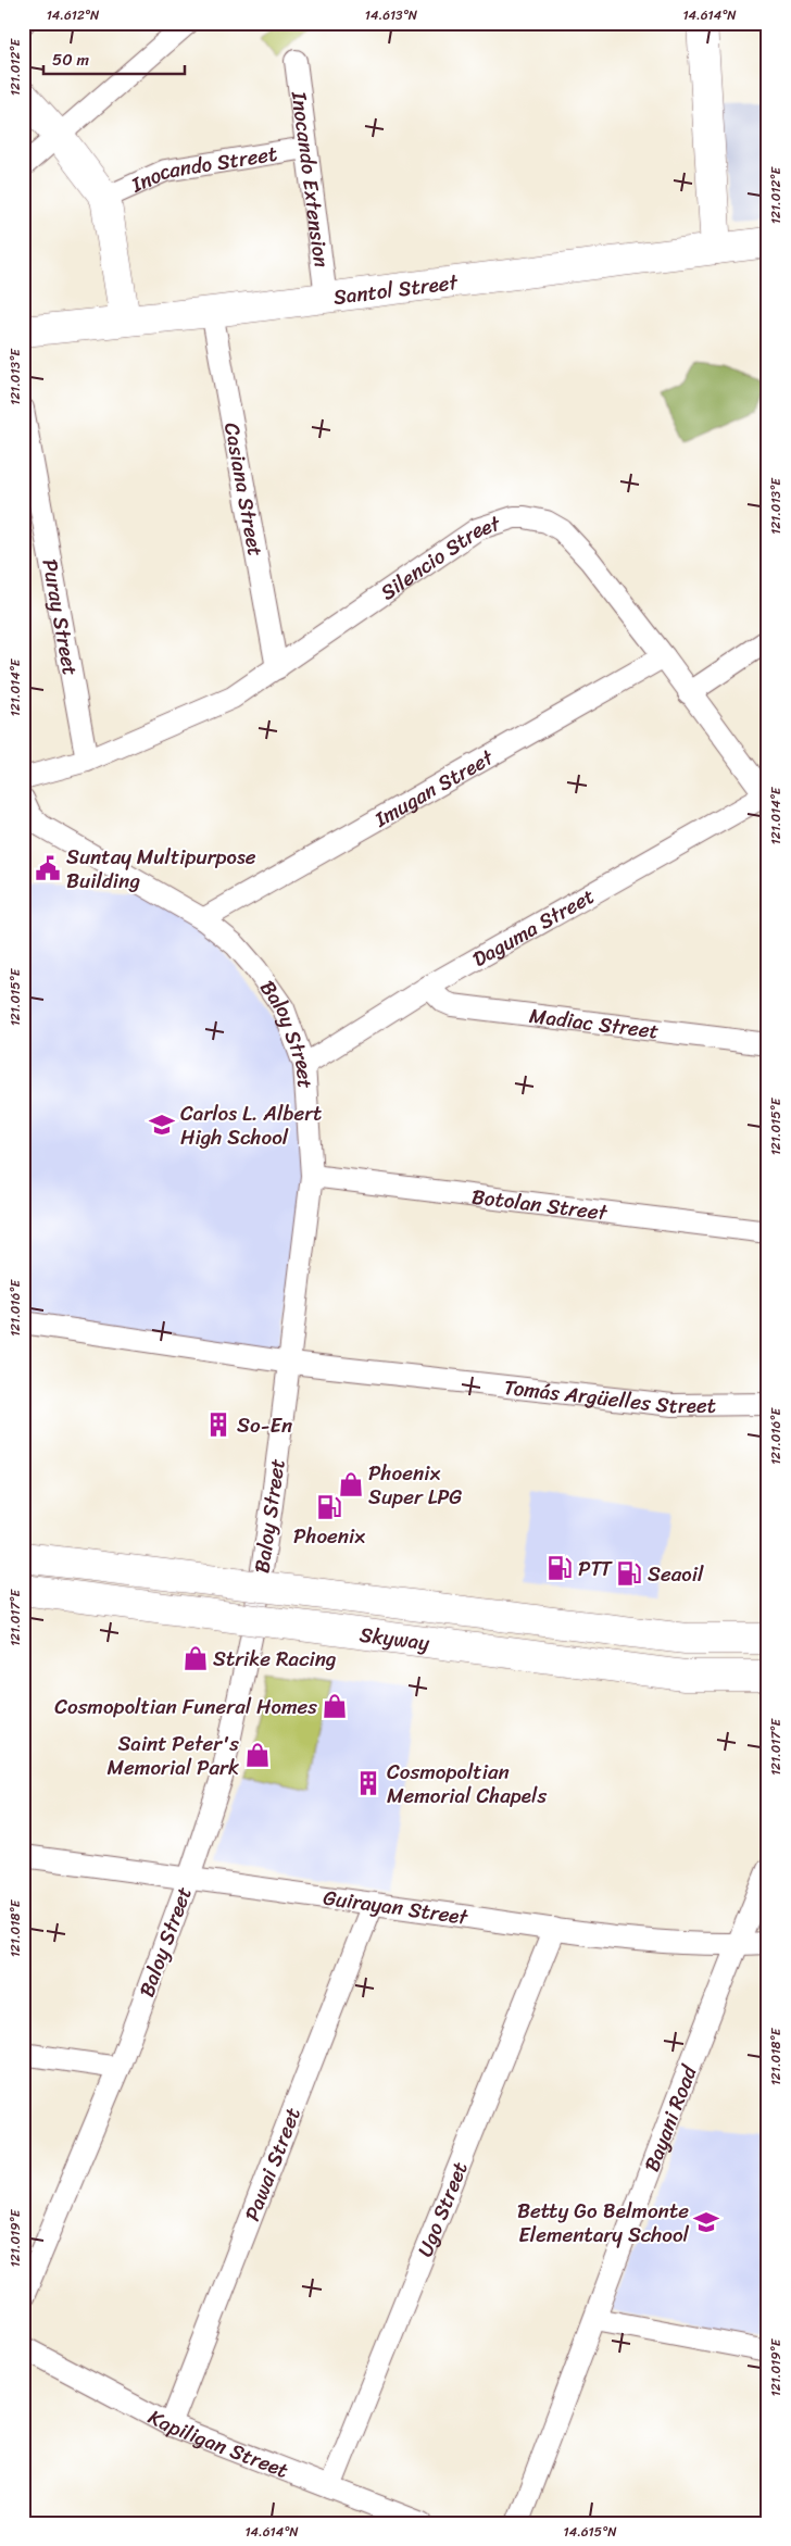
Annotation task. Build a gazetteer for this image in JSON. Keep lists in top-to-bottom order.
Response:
{
  "streets": {
    "main road": ["Santol Street", "Skyway"],
    "street": [
      "Inocando Street",
      "Inocando Extension",
      "Casiana Street",
      "Silencio Street",
      "Puray Street",
      "Imugan Street",
      "Daguma Street",
      "Madiac Street",
      "Baloy Street",
      "Botolan Street",
      "Tomás Argüelles Street",
      "Guirayan Street",
      "Bayani Road",
      "Pawai Street",
      "Ugo Street",
      "Kapiligan Street"
    ]
  },
  "crossings": [
    ["Inocando Street", "Inocando Extension"],
    ["Inocando Extension", "Santol Street"],
    ["Santol Street", "Casiana Street"],
    ["Casiana Street", "Silencio Street"],
    ["Silencio Street", "Puray Street"],
    ["Silencio Street", "Imugan Street"],
    ["Silencio Street", "Daguma Street"],
    ["Imugan Street", "Baloy Street"],
    ["Daguma Street", "Madiac Street"],
    ["Daguma Street", "Baloy Street"],
    ["Baloy Street", "Botolan Street"],
    ["Baloy Street", "Tomás Argüelles Street"],
    ["Baloy Street", "Guirayan Street"],
    ["Guirayan Street", "Bayani Road"],
    ["Guirayan Street", "Pawai Street"],
    ["Guirayan Street", "Ugo Street"],
    ["Pawai Street", "Kapiligan Street"],
    ["Ugo Street", "Kapiligan Street"]
  ],
  "places": {
    "public building": ["Suntay Multipurpose Building"],
    "school or university": ["Carlos L. Albert High School", "Betty Go Belmonte Elementary School"],
    "building": ["So-En", "Cosmopoltian Memorial Chapels"],
    "shop": [
      "Phoenix Super LPG",
      "Strike Racing",
      "Cosmopoltian Funeral Homes",
      "Saint Peter's Memorial Park"
    ],
    "fuel station": ["Phoenix", "PTT", "Seaoil"]
  },
  "scale_bar": "50 m",
  "coordinates": [
    "14.612°N",
    "14.613°N",
    "14.614°N",
    "121.012°E",
    "121.013°E",
    "121.014°E",
    "121.015°E",
    "121.016°E",
    "121.017°E",
    "121.018°E",
    "121.019°E",
    "14.615°N"
  ]
}
